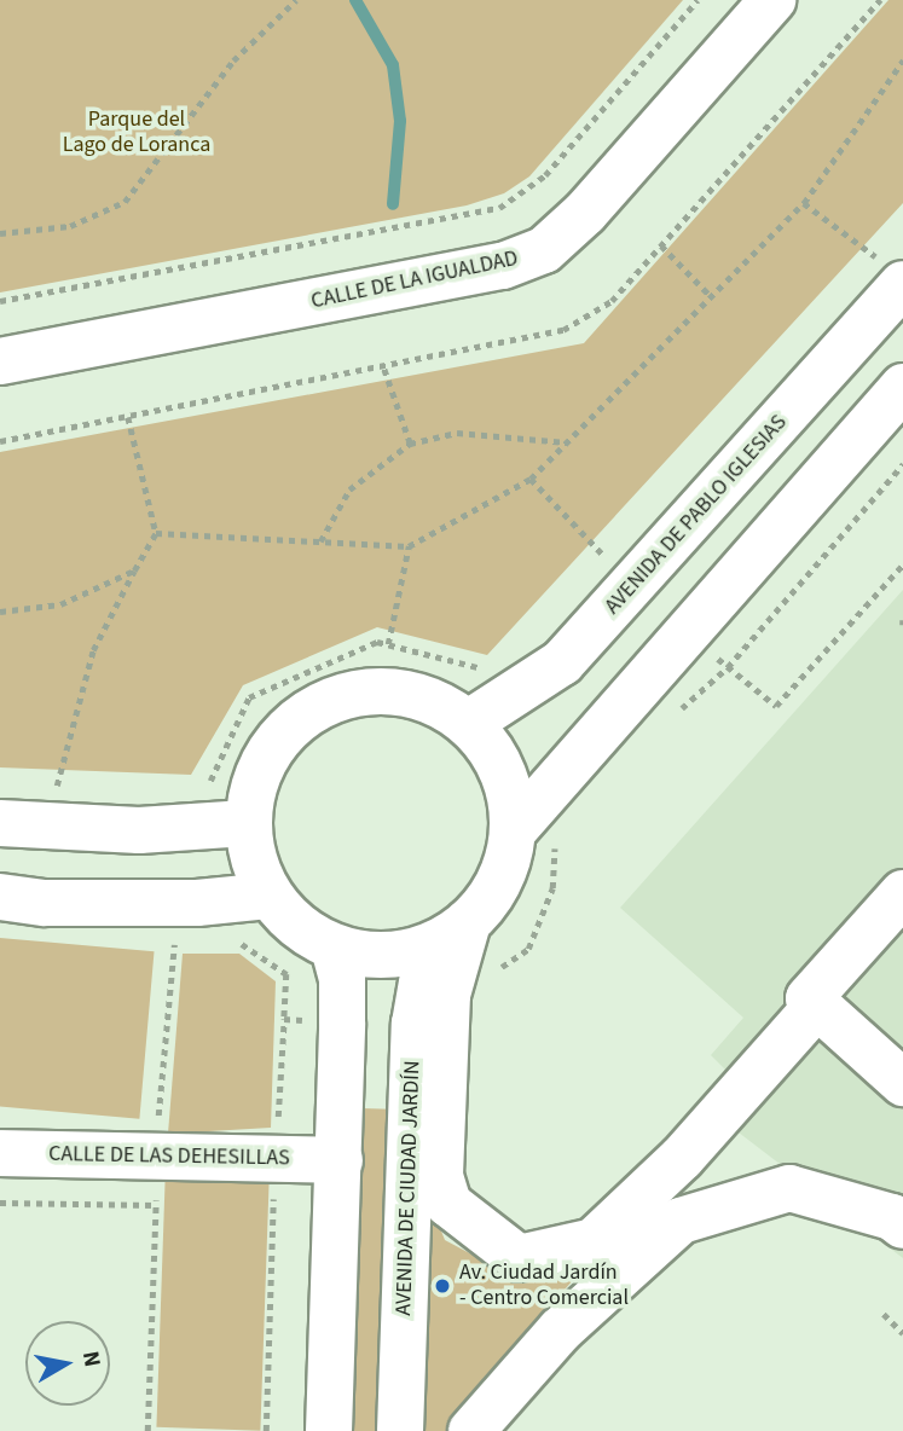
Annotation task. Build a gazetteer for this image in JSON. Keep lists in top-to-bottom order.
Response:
{
  "streets": {
    "main road": [
      "CALLE DE LA IGUALDAD",
      "AVENIDA DE PABLO IGLESIAS",
      "CALLE DE LAS DEHESILLAS",
      "AVENIDA DE CIUDAD JARDÍN"
    ]
  },
  "crossings": [
    ["AVENIDA DE PABLO IGLESIAS", "AVENIDA DE CIUDAD JARDÍN"]
  ],
  "parks": ["Parque del Lago de Loranca"],
  "places": ["Av. Ciudad Jardín - Centro Comercial"],
  "north": "right"
}
